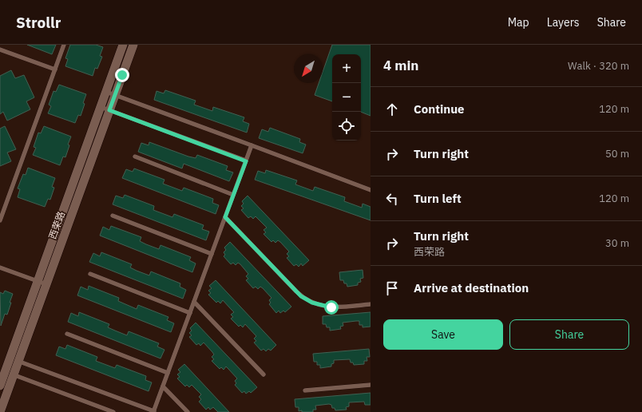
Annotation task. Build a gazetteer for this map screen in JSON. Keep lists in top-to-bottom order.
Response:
{
  "streets": {
    "street": ["西荣路"]
  },
  "north": "bottom left",
  "page": {
    "header": "Strollr",
    "nav": ["Map", "Layers", "Share"],
    "heading": ["4 min", "Walk · 320 m"],
    "map_buttons": ["+", "−"],
    "list": [
      ["Continue", "120 m"],
      ["Turn right", "50 m"],
      ["Turn left", "120 m"],
      ["Turn right", "西荣路", "30 m"],
      "Arrive at destination"
    ],
    "buttons": ["Save", "Share"]
  }
}
